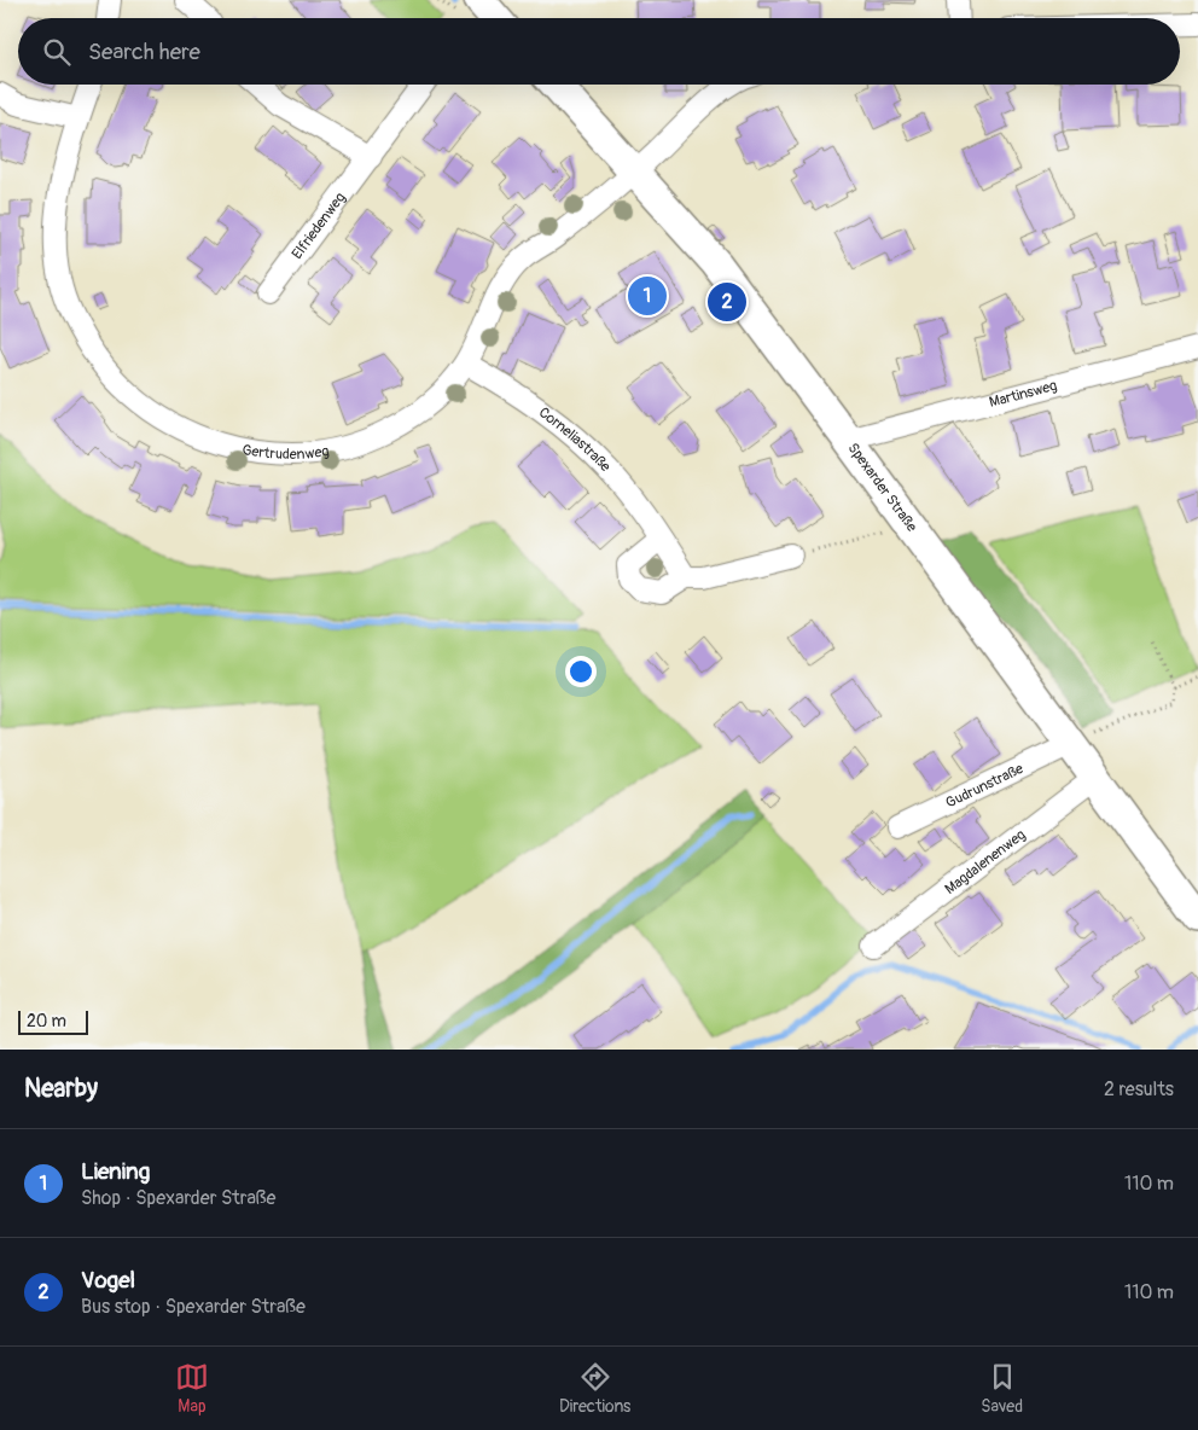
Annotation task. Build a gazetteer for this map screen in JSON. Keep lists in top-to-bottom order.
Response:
{
  "streets": {
    "main road": ["Spexarder Straße"],
    "street": [
      "Elfriedenweg",
      "Martinsweg",
      "Corneliastraße",
      "Gertrudenweg",
      "Gudrunstraße",
      "Magdalenenweg"
    ]
  },
  "crossings": [
    ["Martinsweg", "Spexarder Straße"],
    ["Corneliastraße", "Gertrudenweg"],
    ["Gertrudenweg", "Spexarder Straße"],
    ["Spexarder Straße", "Gudrunstraße"],
    ["Spexarder Straße", "Magdalenenweg"]
  ],
  "scale_bar": "20 m",
  "page": {
    "search": "Search here",
    "pins": ["1", "2"],
    "scale": "20 m",
    "heading": ["Nearby", "2 results"],
    "list": [
      {
        "mark": "1",
        "name": "Liening",
        "note": "Shop · Spexarder Straße",
        "value": "110 m"
      },
      {
        "mark": "2",
        "name": "Vogel",
        "note": "Bus stop · Spexarder Straße",
        "value": "110 m"
      }
    ],
    "nav": ["Map", "Directions", "Saved"]
  }
}
